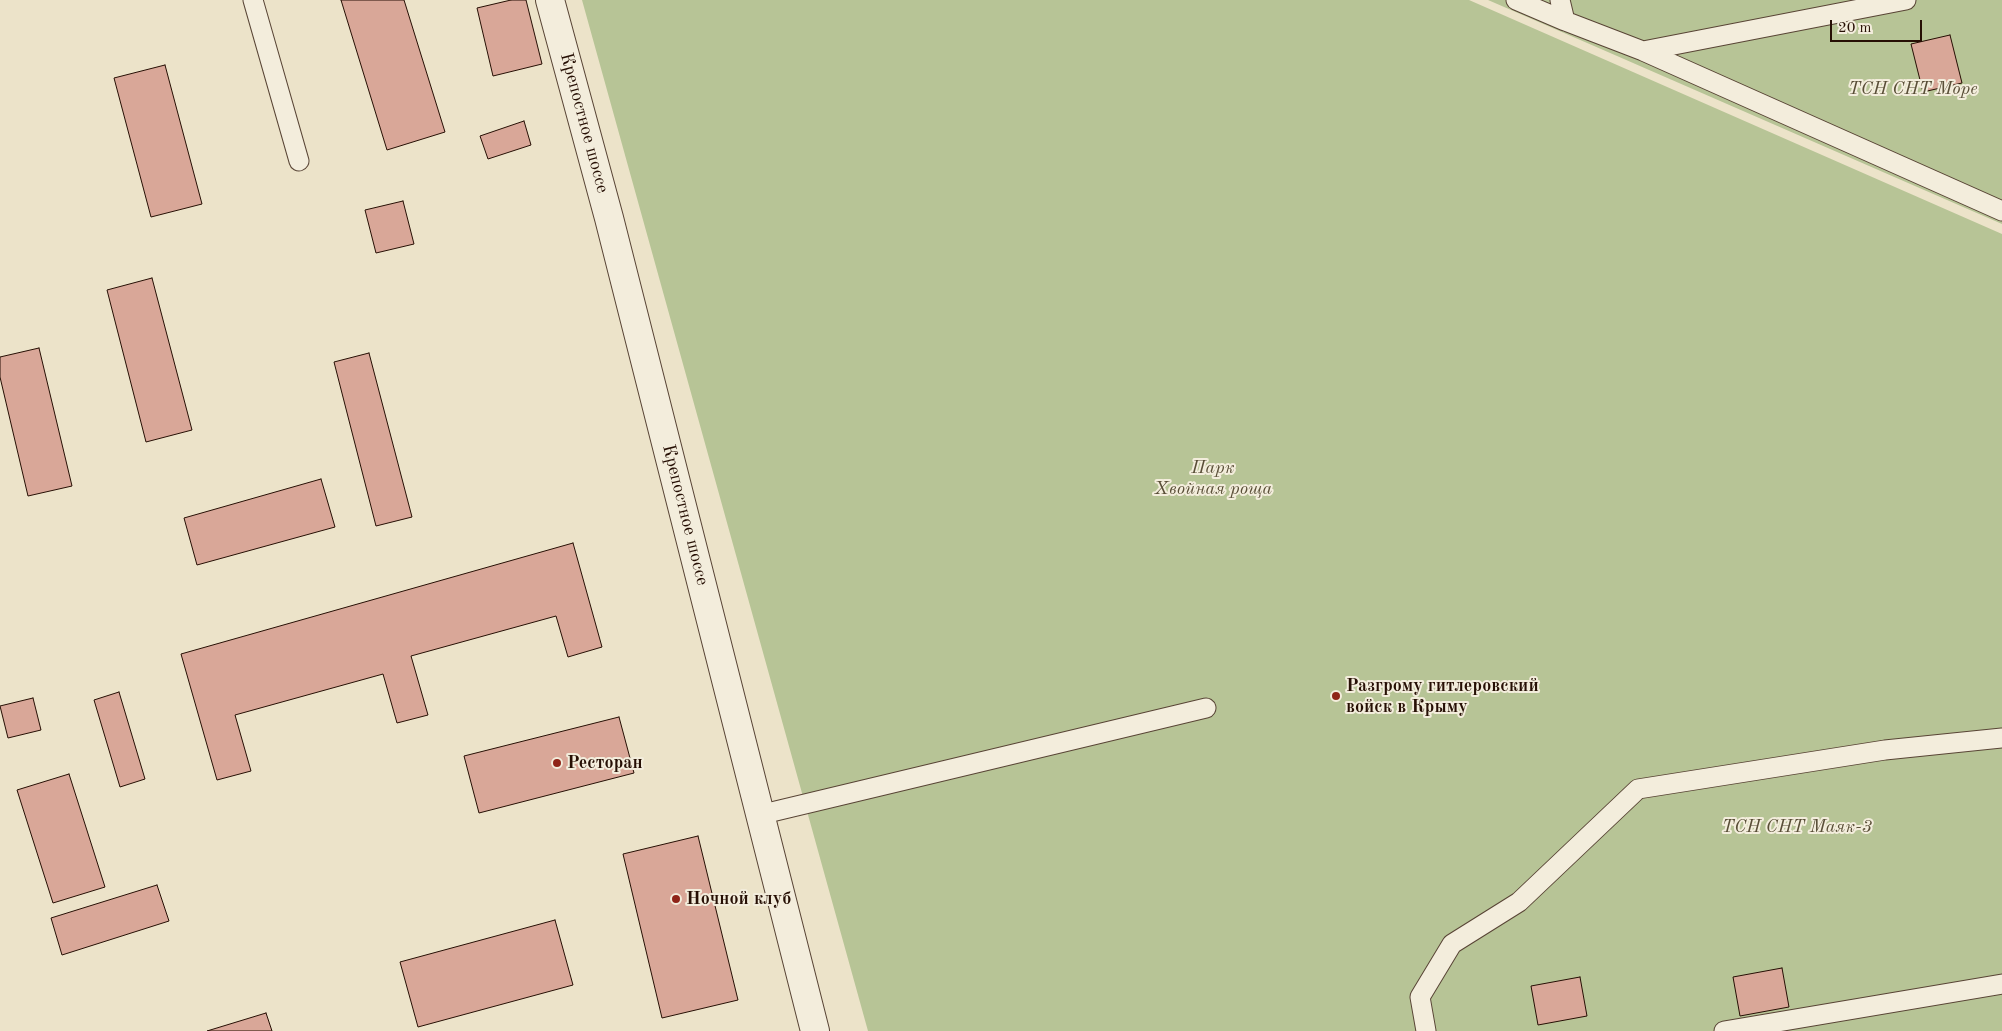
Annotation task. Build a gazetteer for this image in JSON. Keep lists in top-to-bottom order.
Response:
{
  "streets": {
    "street": ["Крепостное шоссе"]
  },
  "parks": ["ТСН СНТ Море", "Парк Хвойная роща", "ТСН СНТ Маяк-3"],
  "places": ["Разгрому гитлеровский войск в Крыму", "Ресторан", "Ночной клуб"],
  "scale_bar": "20 m"
}
